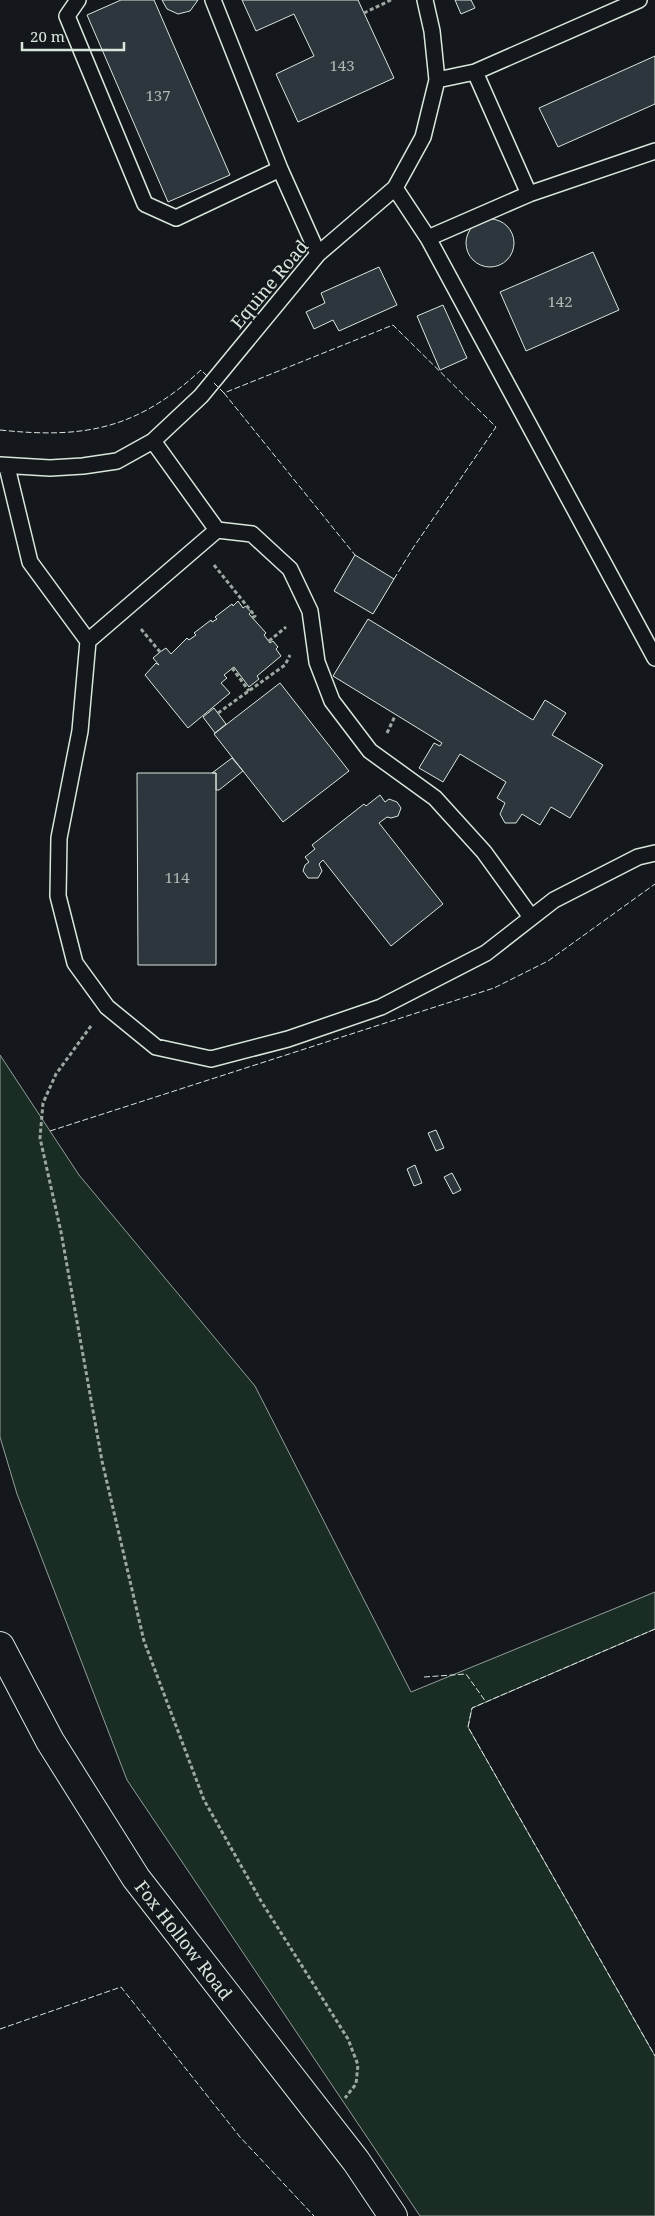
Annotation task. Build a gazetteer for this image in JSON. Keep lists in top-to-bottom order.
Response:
{
  "streets": {
    "main road": ["Fox Hollow Road"],
    "lane": ["Equine Road"]
  },
  "house_numbers": [
    "143",
    "137",
    "142",
    "114"
  ],
  "scale_bar": "20 m"
}
